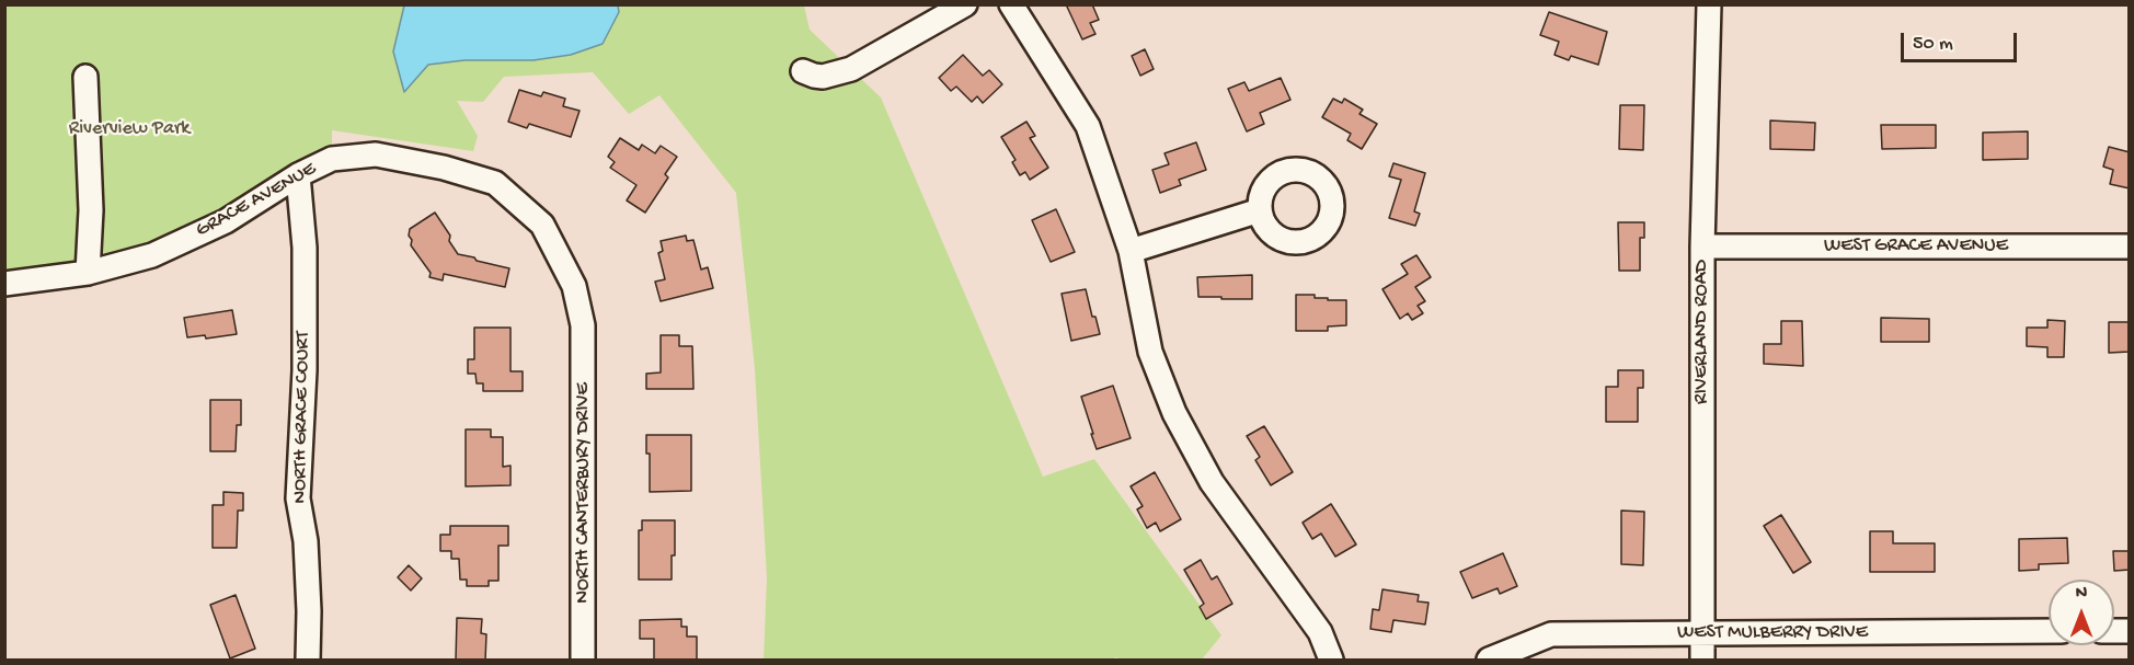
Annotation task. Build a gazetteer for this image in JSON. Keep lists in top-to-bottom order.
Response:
{
  "streets": {
    "street": [
      "GRACE AVENUE",
      "WEST GRACE AVENUE",
      "RIVERLAND ROAD",
      "NORTH GRACE COURT",
      "NORTH CANTERBURY DRIVE",
      "WEST MULBERRY DRIVE"
    ]
  },
  "crossings": [
    ["GRACE AVENUE", "NORTH GRACE COURT"],
    ["GRACE AVENUE", "NORTH CANTERBURY DRIVE"],
    ["WEST GRACE AVENUE", "RIVERLAND ROAD"],
    ["RIVERLAND ROAD", "WEST MULBERRY DRIVE"]
  ],
  "parks": ["Riverview Park"],
  "scale_bar": "50 m",
  "north": "top"
}
